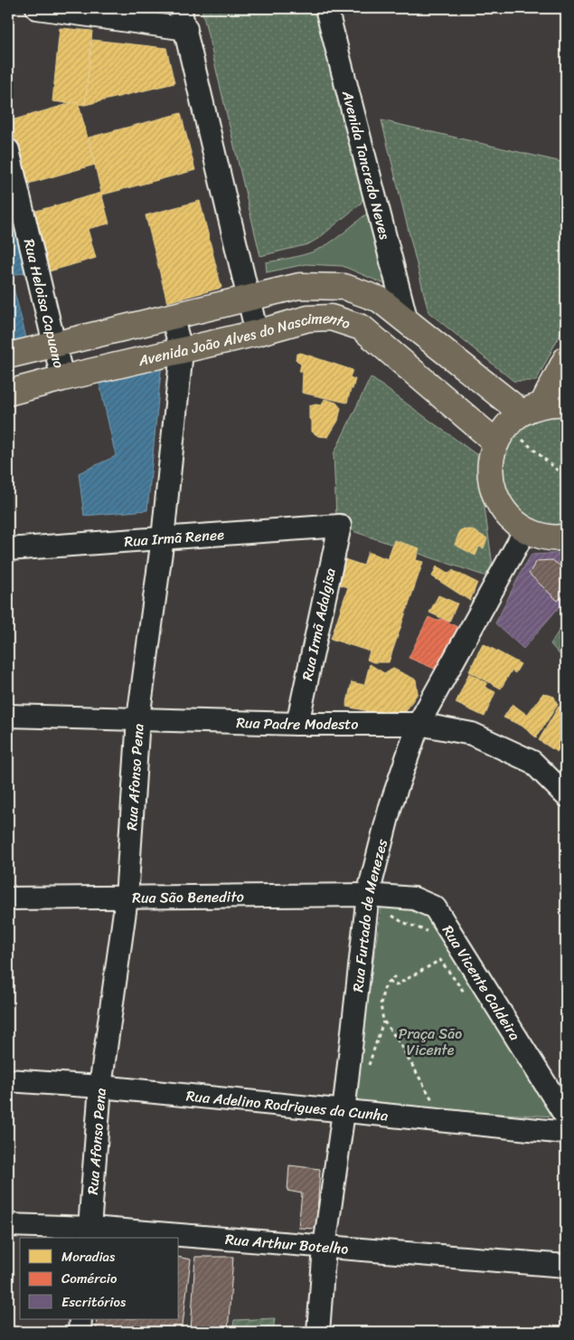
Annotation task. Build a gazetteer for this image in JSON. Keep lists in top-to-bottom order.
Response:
{
  "streets": {
    "main road": ["Avenida João Alves do Nascimento"],
    "street": [
      "Avenida Tancredo Neves",
      "Rua Heloisa Capuano",
      "Rua Irmã Renee",
      "Rua Irmã Adalgisa",
      "Rua Padre Modesto",
      "Rua Afonso Pena",
      "Rua São Benedito",
      "Rua Furtado de Menezes",
      "Rua Vicente Caldeira",
      "Rua Adelino Rodrigues da Cunha",
      "Rua Arthur Botelho"
    ]
  },
  "crossings": [
    ["Rua Heloisa Capuano", "Avenida João Alves do Nascimento"],
    ["Avenida João Alves do Nascimento", "Rua Afonso Pena"],
    ["Rua Irmã Renee", "Rua Irmã Adalgisa"],
    ["Rua Irmã Renee", "Rua Afonso Pena"],
    ["Rua Irmã Adalgisa", "Rua Padre Modesto"],
    ["Rua Padre Modesto", "Rua Afonso Pena"],
    ["Rua Padre Modesto", "Rua Furtado de Menezes"],
    ["Rua Afonso Pena", "Rua São Benedito"],
    ["Rua Afonso Pena", "Rua Adelino Rodrigues da Cunha"],
    ["Rua Afonso Pena", "Rua Arthur Botelho"],
    ["Rua São Benedito", "Rua Furtado de Menezes"],
    ["Rua São Benedito", "Rua Vicente Caldeira"],
    ["Rua Furtado de Menezes", "Rua Vicente Caldeira"],
    ["Rua Furtado de Menezes", "Rua Adelino Rodrigues da Cunha"],
    ["Rua Furtado de Menezes", "Rua Arthur Botelho"]
  ],
  "parks": ["Praça São Vicente"],
  "legend": ["Moradias", "Comércio", "Escritórios"]
}
